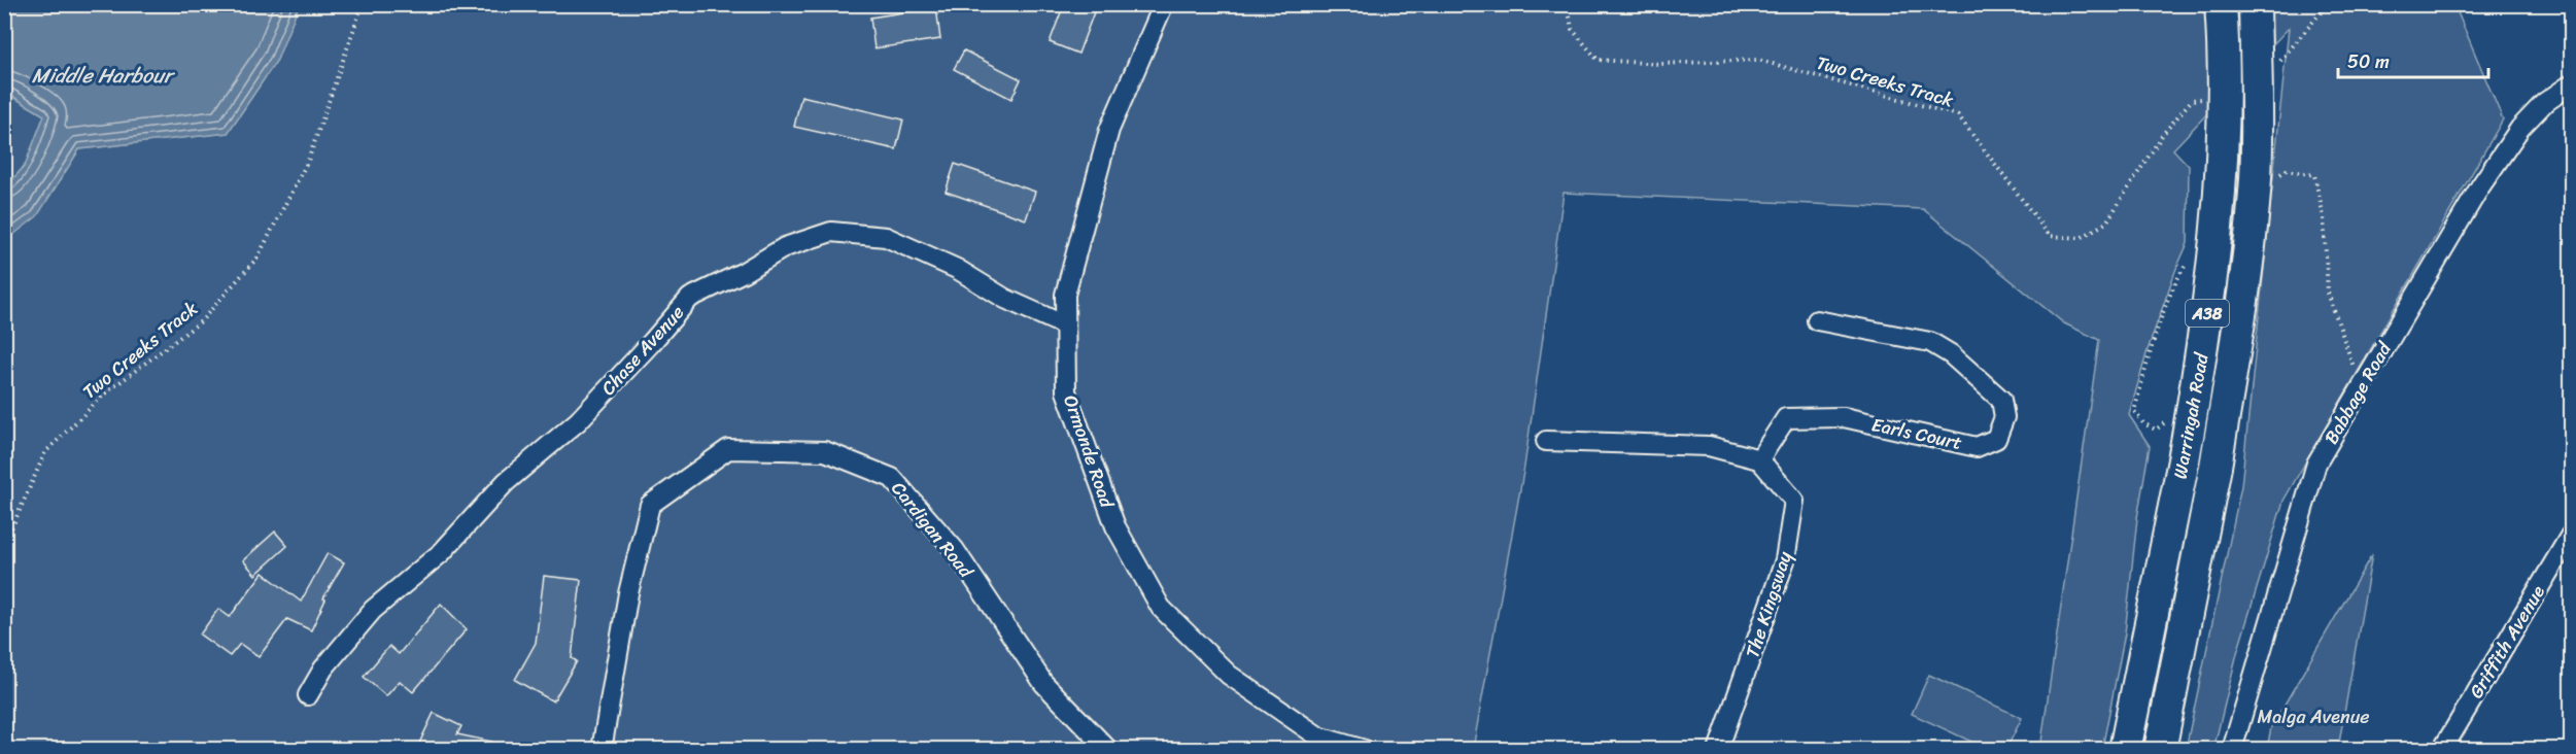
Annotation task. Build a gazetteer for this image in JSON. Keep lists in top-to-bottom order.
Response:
{
  "streets": {
    "highway": ["A38", "Warringah Road"],
    "street": [
      "Chase Avenue",
      "Babbage Road",
      "Earls Court",
      "Ormonde Road",
      "Cardigan Road",
      "The Kingsway",
      "Griffith Avenue"
    ],
    "path": ["Two Creeks Track"]
  },
  "crossings": [
    ["Chase Avenue", "Ormonde Road"],
    ["Earls Court", "The Kingsway"]
  ],
  "water": ["Middle Harbour"],
  "parks": ["Malga Avenue"],
  "scale_bar": "50 m"
}
